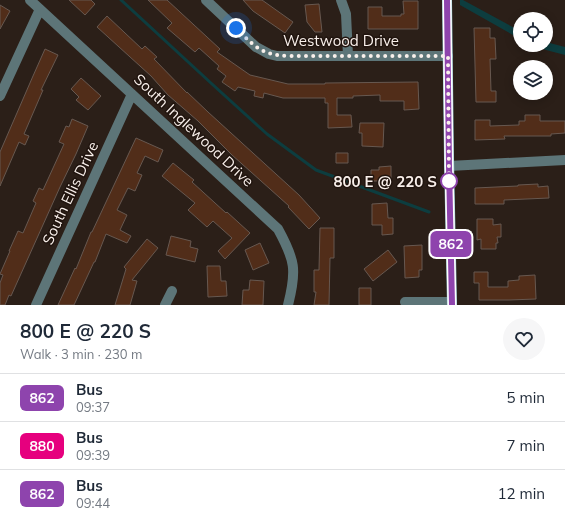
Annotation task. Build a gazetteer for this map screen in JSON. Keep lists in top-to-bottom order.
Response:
{
  "streets": {
    "street": ["Westwood Drive", "South Inglewood Drive", "South Ellis Drive"]
  },
  "crossings": [
    ["South Inglewood Drive", "South Ellis Drive"]
  ],
  "places": ["800 E @ 220 S"],
  "lines": ["bus line 862"],
  "page": {
    "on_map": "862",
    "heading": ["800 E @ 220 S", "Walk · 3 min · 230 m"],
    "list": [
      {
        "mark": "862",
        "name": "Bus",
        "note": "09:37",
        "value": "5 min"
      },
      {
        "mark": "880",
        "name": "Bus",
        "note": "09:39",
        "value": "7 min"
      },
      {
        "mark": "862",
        "name": "Bus",
        "note": "09:44",
        "value": "12 min"
      }
    ]
  }
}
